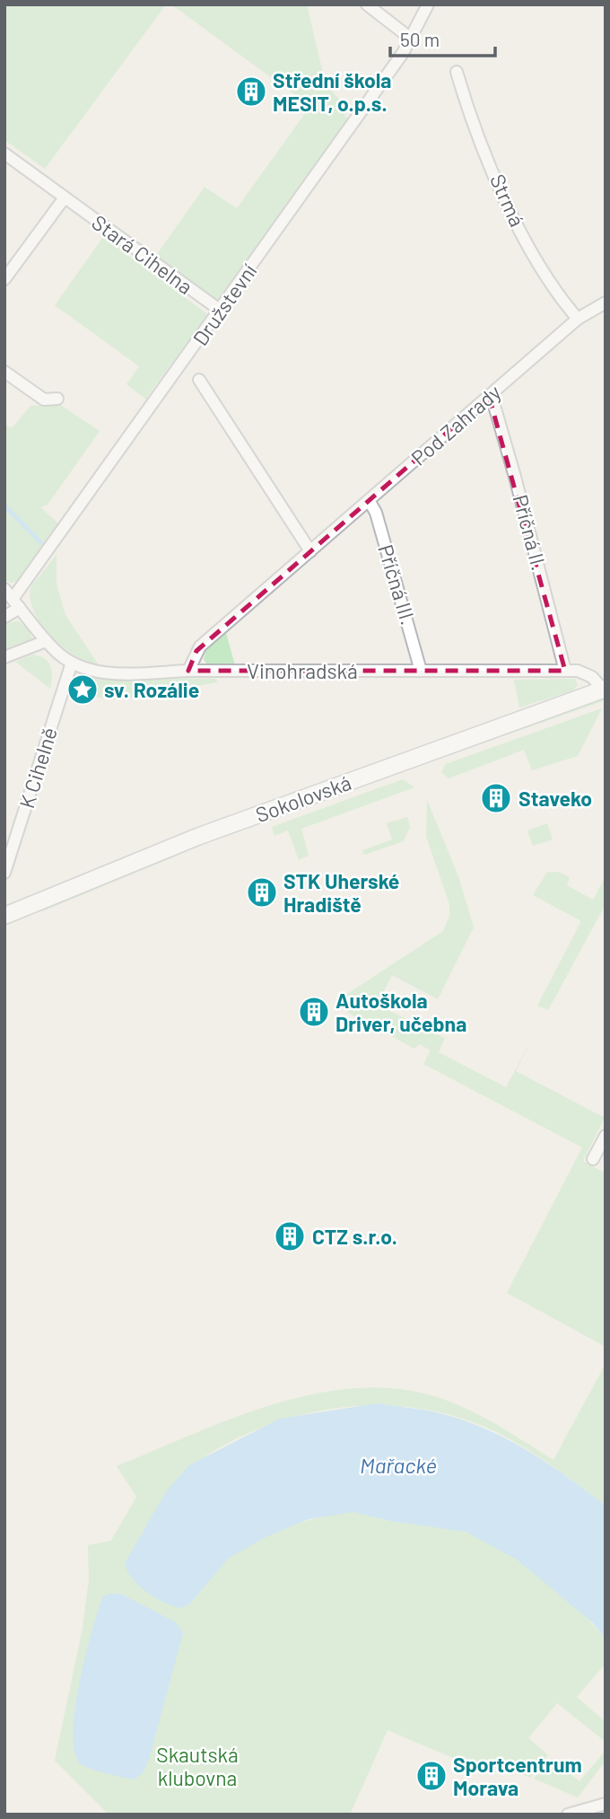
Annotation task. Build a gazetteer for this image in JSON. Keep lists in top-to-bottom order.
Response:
{
  "streets": {
    "main road": ["Sokolovská"],
    "street": [
      "Strmá",
      "Stará Cihelna",
      "Družstevní",
      "Pod Zahrady",
      "Příčná II.",
      "Příčná III.",
      "Vinohradská",
      "K Cihelně"
    ]
  },
  "crossings": [
    ["Strmá", "Pod Zahrady"],
    ["Stará Cihelna", "Družstevní"],
    ["Družstevní", "Vinohradská"],
    ["Pod Zahrady", "Příčná II."],
    ["Pod Zahrady", "Příčná III."],
    ["Pod Zahrady", "Vinohradská"],
    ["Příčná II.", "Vinohradská"],
    ["Příčná III.", "Vinohradská"],
    ["Vinohradská", "K Cihelně"],
    ["Vinohradská", "Sokolovská"]
  ],
  "water": ["Mařacké"],
  "parks": ["Skautská klubovna"],
  "places": {
    "building": [
      "Střední škola MESIT, o.p.s.",
      "Staveko",
      "STK Uherské Hradiště",
      "Autoškola Driver, učebna",
      "CTZ s.r.o.",
      "Sportcentrum Morava"
    ],
    "place": ["sv. Rozálie"]
  },
  "scale_bar": "50 m"
}
